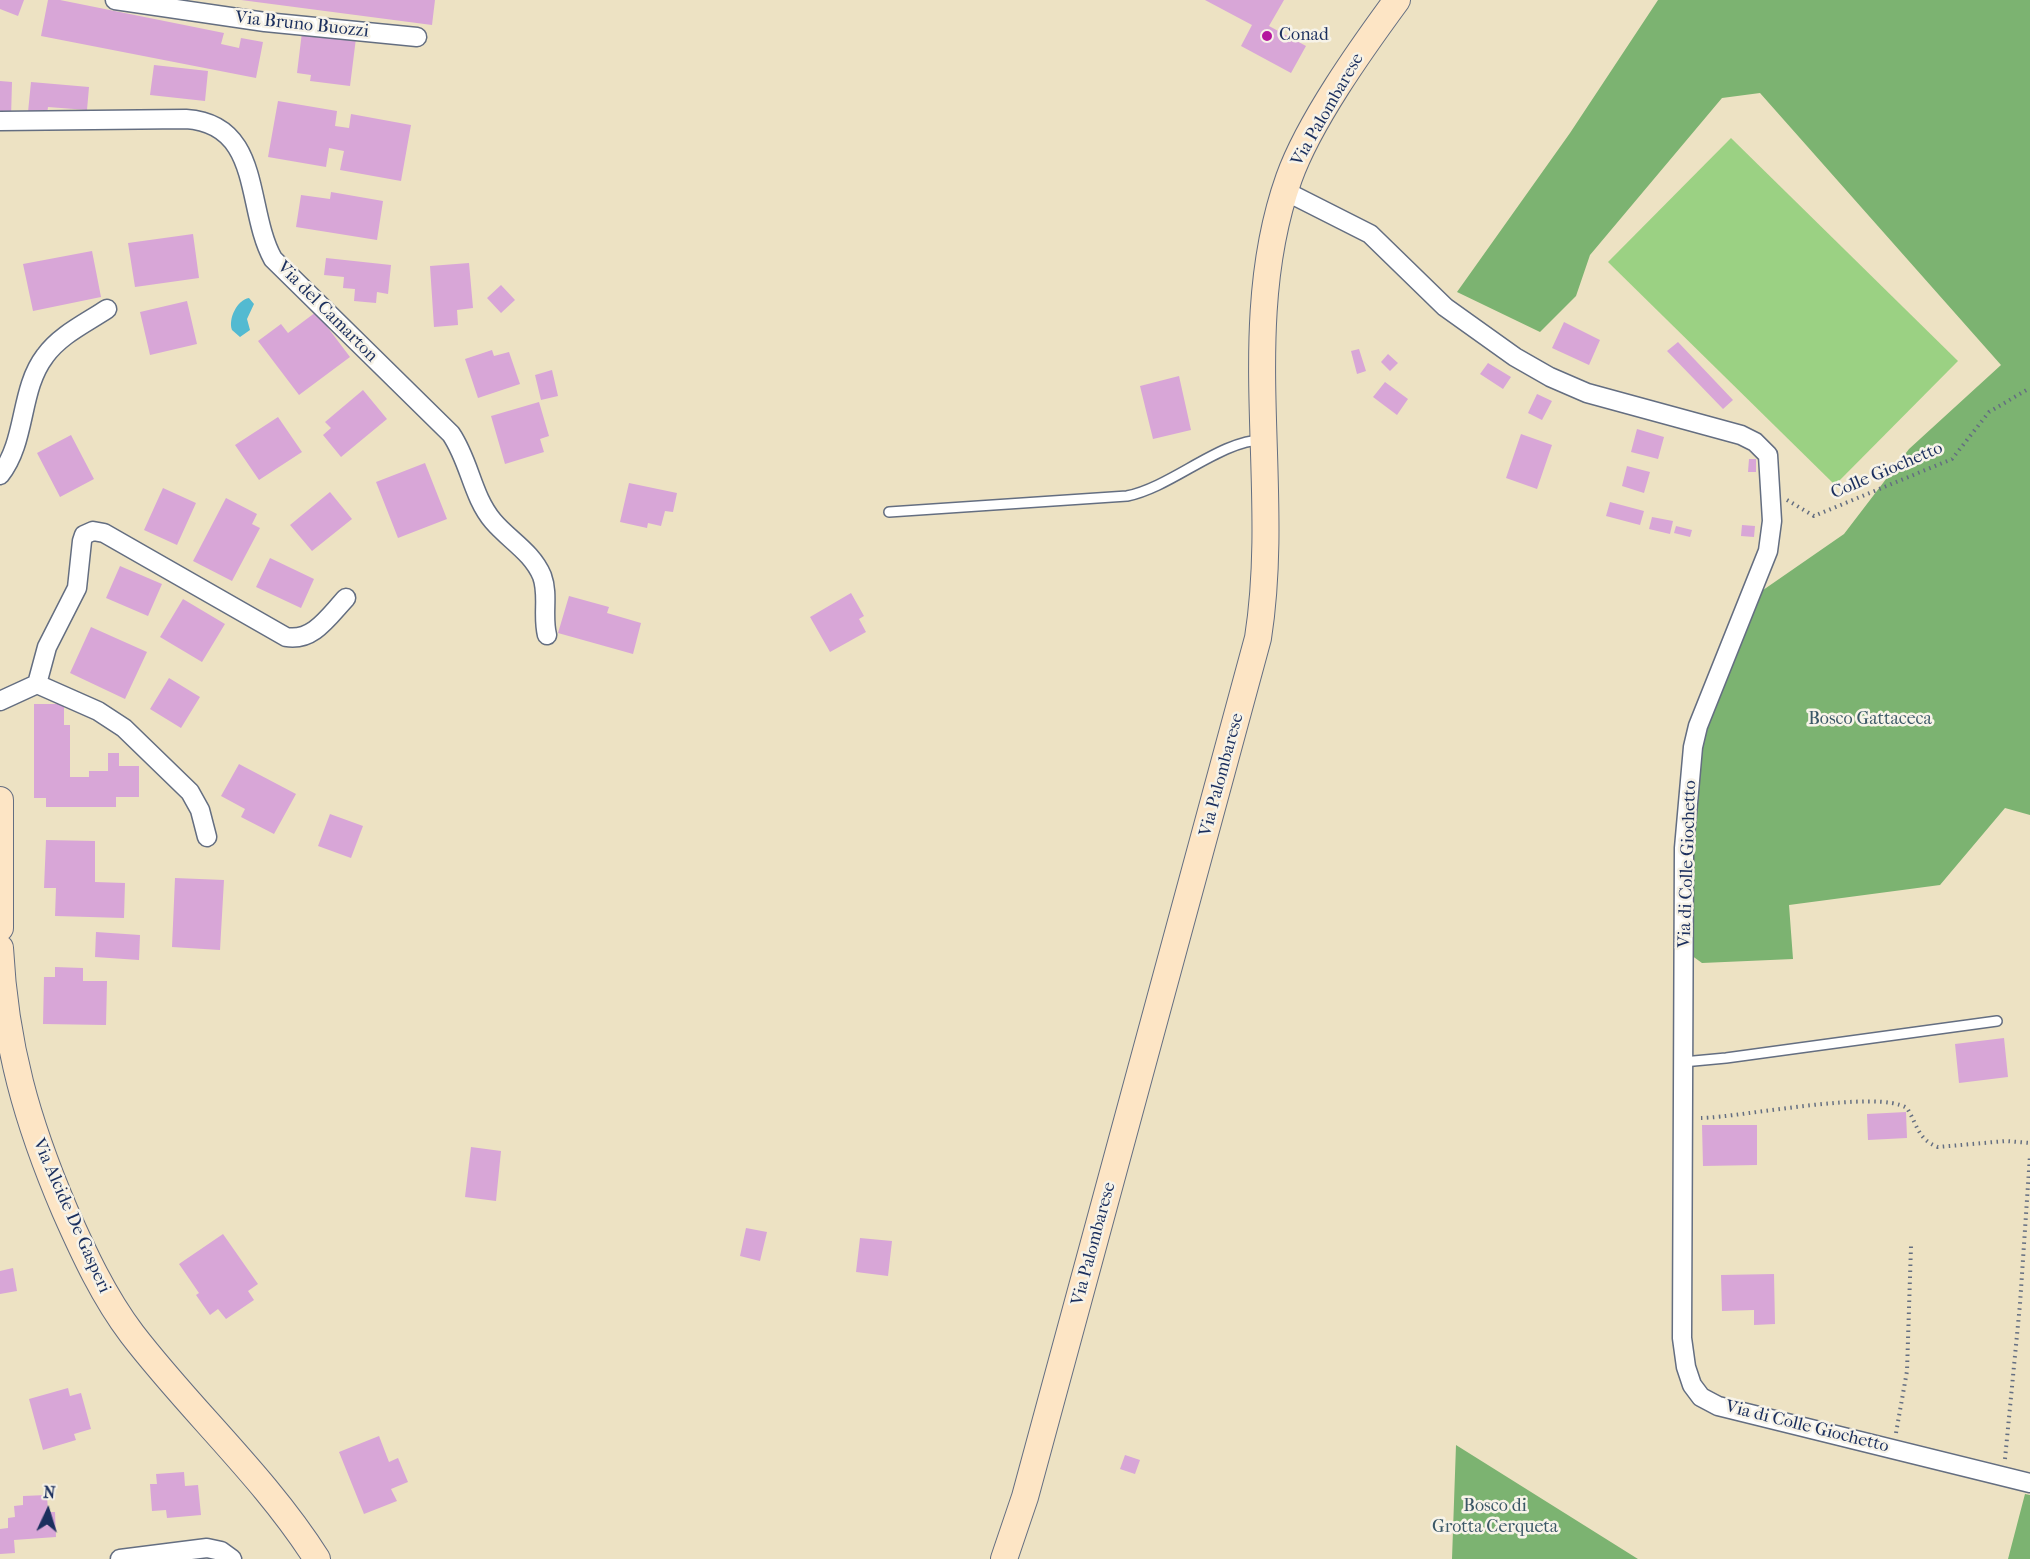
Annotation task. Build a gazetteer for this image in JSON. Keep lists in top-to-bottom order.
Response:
{
  "streets": {
    "main road": ["Via Palombarese", "Via Alcide De Gasperi"],
    "street": ["Via Bruno Buozzi", "Via del Camarton", "Via di Colle Giochetto"],
    "path": ["Colle Giochetto"]
  },
  "crossings": [
    ["Via Palombarese", "Via di Colle Giochetto"],
    ["Colle Giochetto", "Via di Colle Giochetto"]
  ],
  "parks": ["Bosco Gattaceca", "Bosco di Grotta Cerqueta"],
  "places": ["Conad"],
  "north": "top"
}
